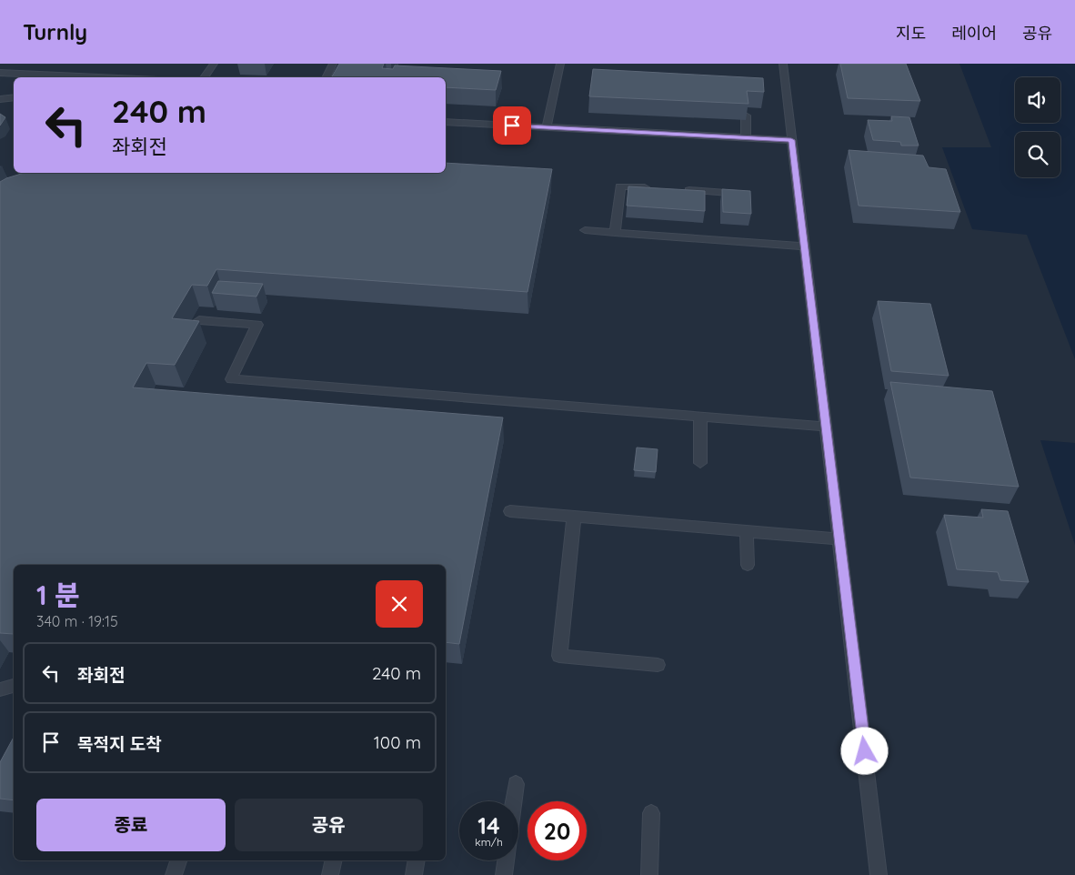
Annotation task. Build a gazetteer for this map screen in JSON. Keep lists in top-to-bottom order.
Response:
{
  "page": {
    "header": "Turnly",
    "nav": ["지도", "레이어", "공유"],
    "turn": ["240 m", "좌회전"],
    "heading": ["1 분", "340 m · 19:15"],
    "list": [
      {
        "name": "좌회전",
        "value": "240 m"
      },
      {
        "name": "목적지 도착",
        "value": "100 m"
      }
    ],
    "buttons": ["종료", "공유"],
    "speed": "14 km/h",
    "limit": "20"
  }
}
